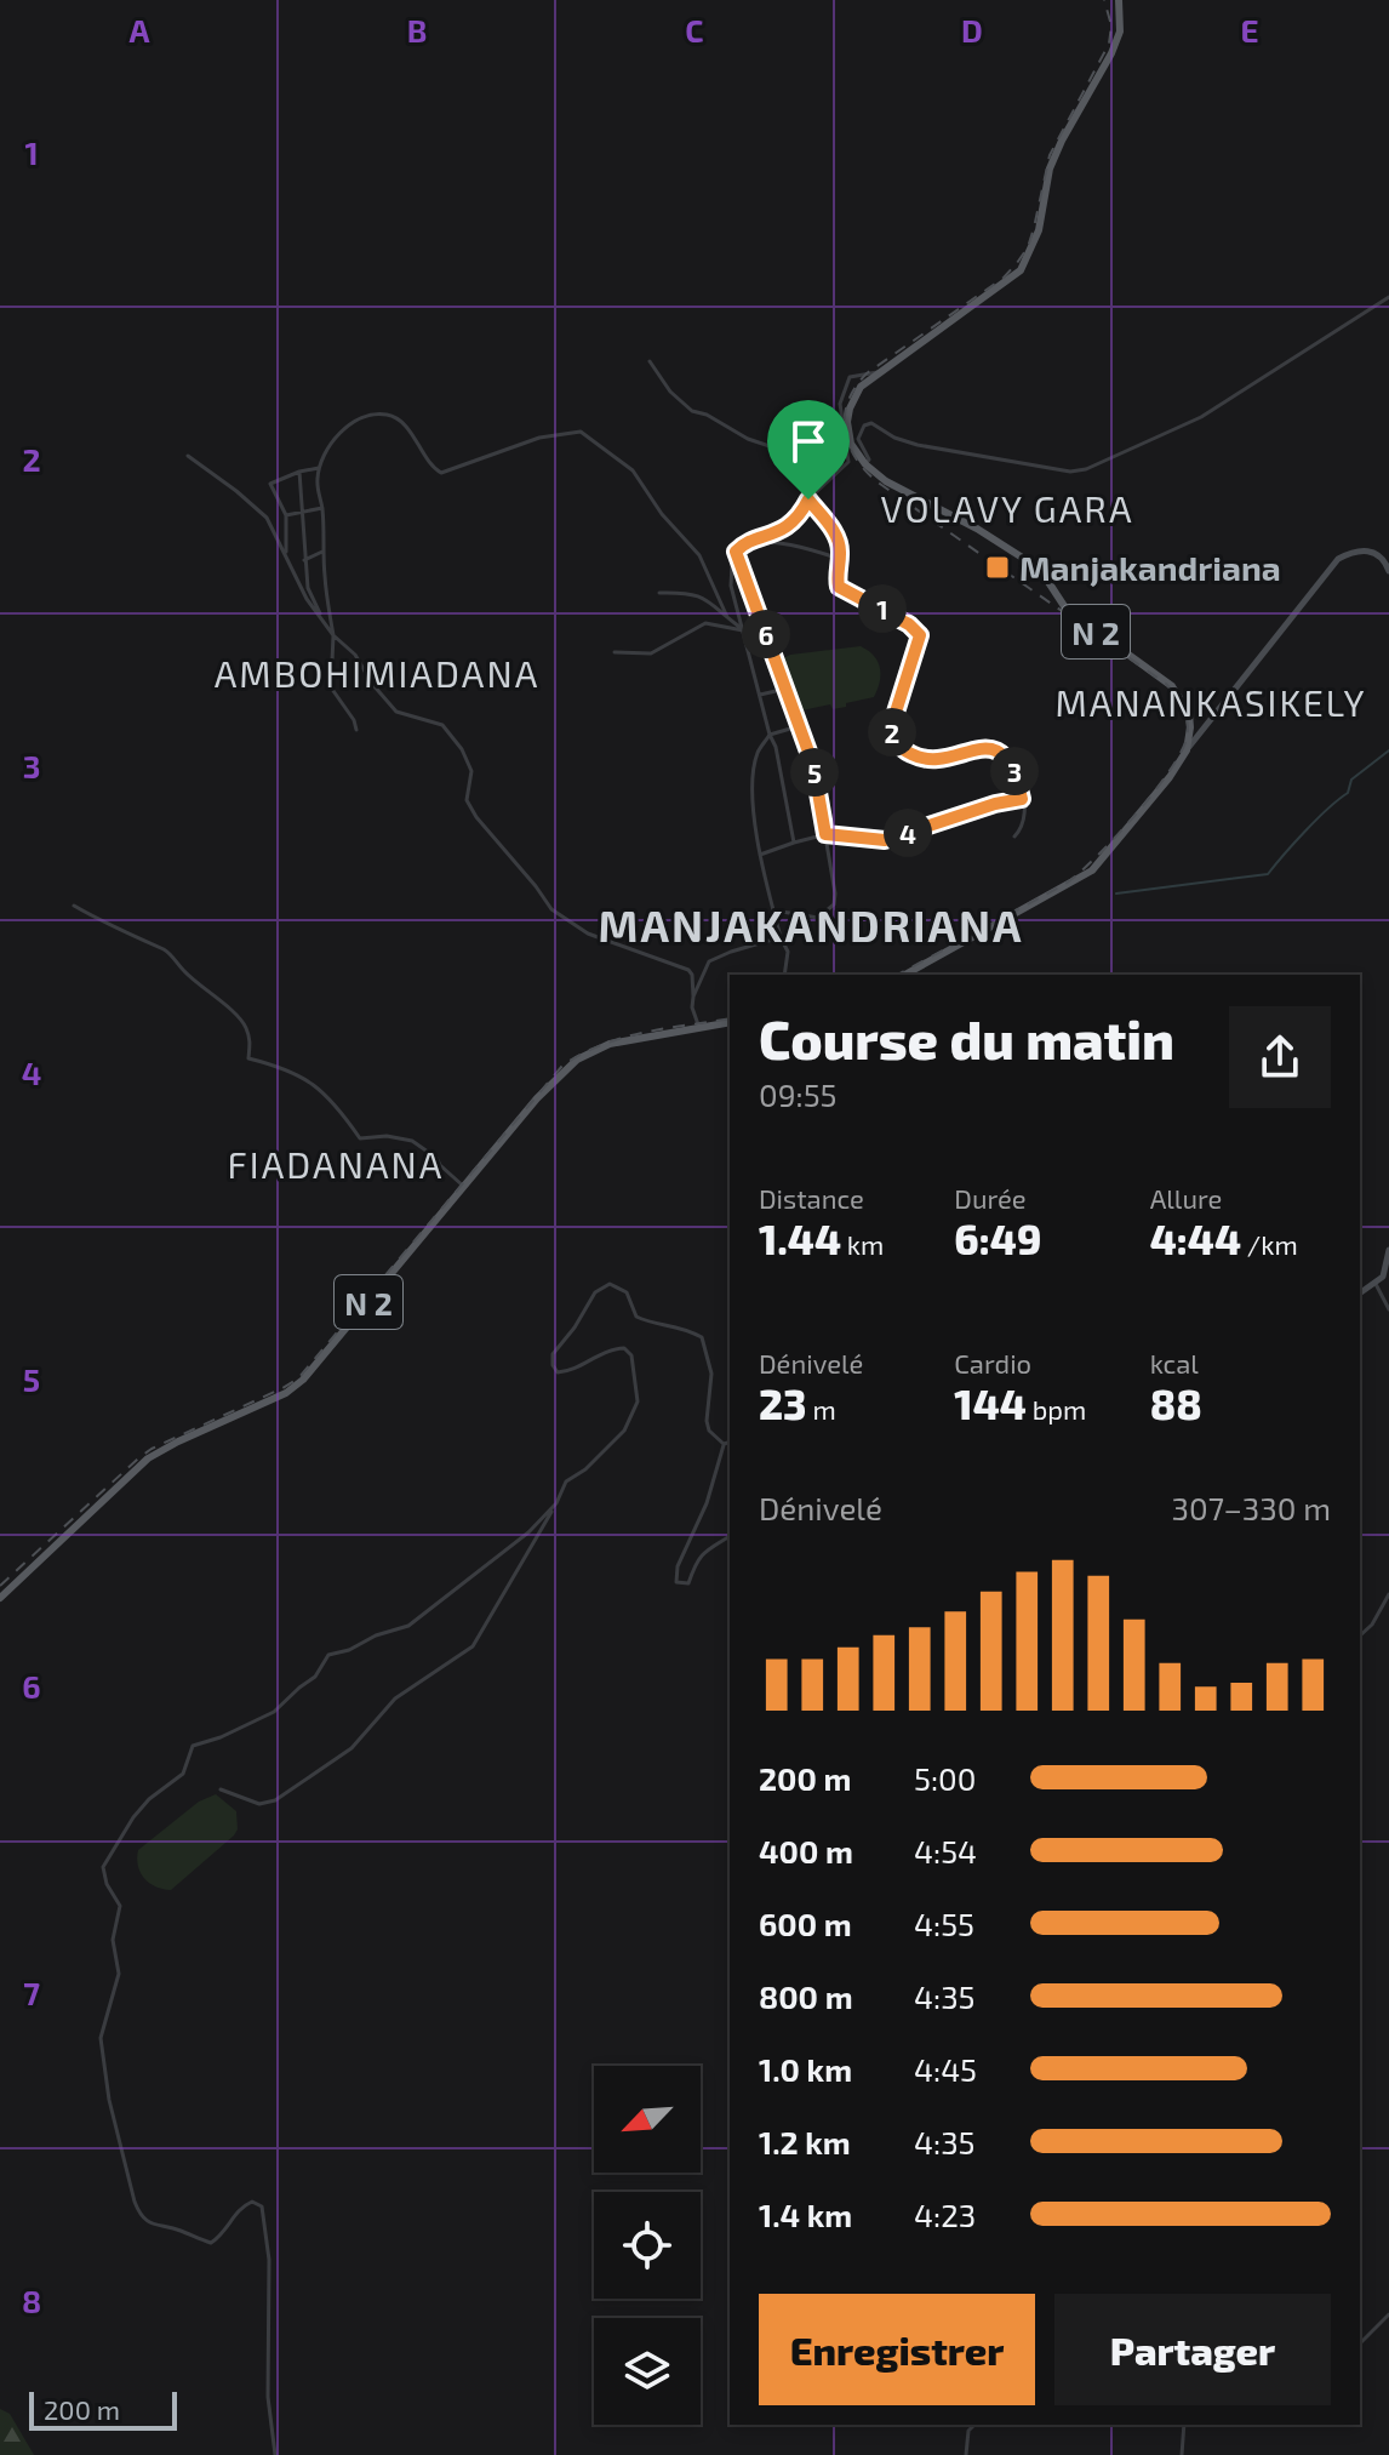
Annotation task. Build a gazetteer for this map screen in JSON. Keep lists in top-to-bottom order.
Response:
{
  "streets": {
    "main road": ["N 2"]
  },
  "districts": [
    "VOLAVY GARA",
    "AMBOHIMIADANA",
    "MANANKASIKELY",
    "MANJAKANDRIANA",
    "FIADANANA"
  ],
  "places": {
    "transit": ["Manjakandriana"]
  },
  "scale_bar": "200 m",
  "north": "bottom left",
  "page": {
    "pins": [
      "1",
      "6",
      "2",
      "3",
      "5",
      "4"
    ],
    "heading": ["Course du matin", "09:55"],
    "stats": [
      ["Distance", "1.44 km"],
      ["Durée", "6:49"],
      ["Allure", "4:44 /km"],
      ["Dénivelé", "23 m"],
      ["Cardio", "144 bpm"],
      ["kcal", "88"]
    ],
    "chart": ["Dénivelé", "307–330 m"],
    "list": [
      {
        "name": "200 m",
        "note": "5:00"
      },
      {
        "name": "400 m",
        "note": "4:54"
      },
      {
        "name": "600 m",
        "note": "4:55"
      },
      {
        "name": "800 m",
        "note": "4:35"
      },
      {
        "name": "1.0 km",
        "note": "4:45"
      },
      {
        "name": "1.2 km",
        "note": "4:35"
      },
      {
        "name": "1.4 km",
        "note": "4:23"
      }
    ],
    "buttons": ["Enregistrer", "Partager"],
    "scale": "200 m"
  },
  "grid": {
    "columns": [
      "A",
      "B",
      "C",
      "D",
      "E"
    ],
    "rows": [
      "1",
      "2",
      "3",
      "4",
      "5",
      "6",
      "7",
      "8"
    ]
  }
}
